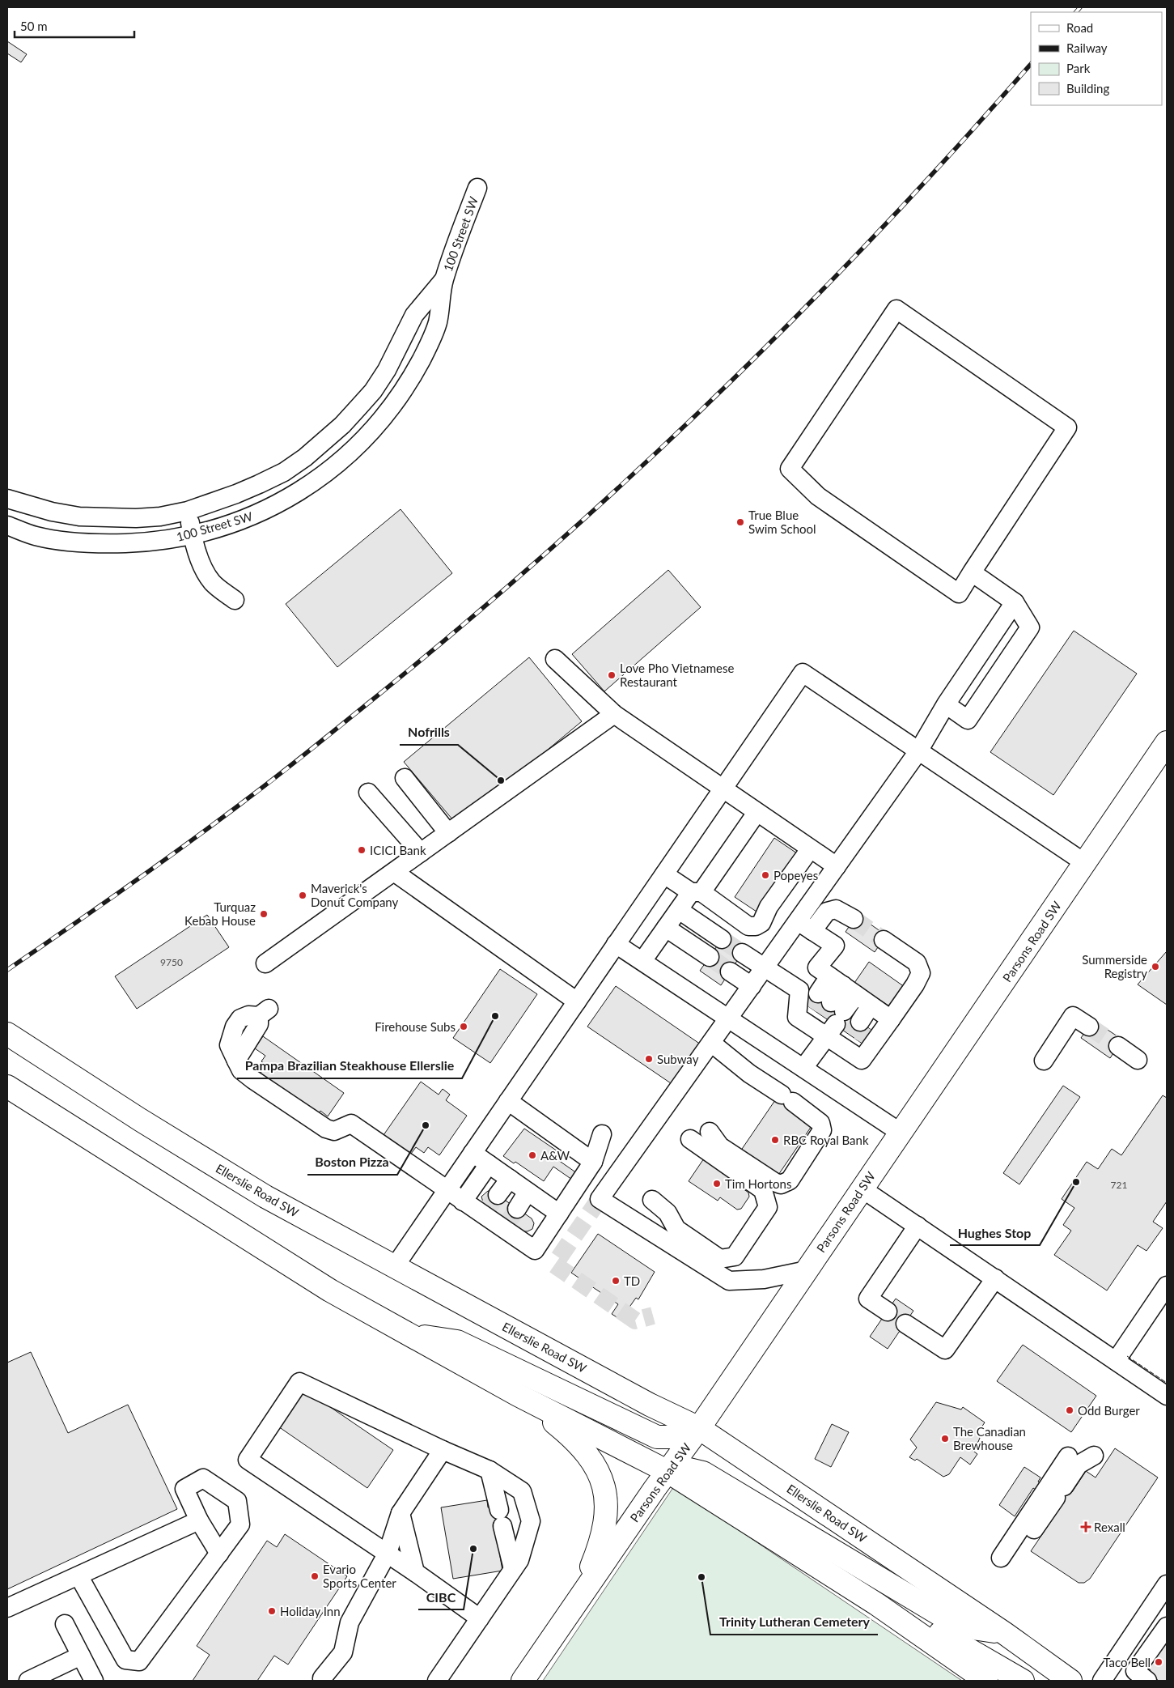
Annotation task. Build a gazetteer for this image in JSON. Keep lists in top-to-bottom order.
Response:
{
  "streets": {
    "main road": ["Parsons Road SW", "Ellerslie Road SW"],
    "street": ["100 Street SW"]
  },
  "crossings": [
    ["Parsons Road SW", "Ellerslie Road SW"]
  ],
  "places": {
    "other": [
      "True Blue Swim School",
      "Love Pho Vietnamese Restaurant",
      "Nofrills",
      "ICICI Bank",
      "Popeyes",
      "Maverick's Donut Company",
      "Turquaz Kebab House",
      "Summerside Registry",
      "Pampa Brazilian Steakhouse Ellerslie",
      "Firehouse Subs",
      "Subway",
      "Boston Pizza",
      "RBC Royal Bank",
      "A&W",
      "Hughes Stop",
      "Tim Hortons",
      "TD",
      "Odd Burger",
      "The Canadian Brewhouse",
      "CIBC",
      "Evario Sports Center",
      "Trinity Lutheran Cemetery",
      "Holiday Inn",
      "Taco Bell"
    ],
    "health": ["Rexall"]
  },
  "house_numbers": ["9750", "721"],
  "legend": [
    "Road",
    "Railway",
    "Park",
    "Building"
  ],
  "scale_bar": "50 m"
}
